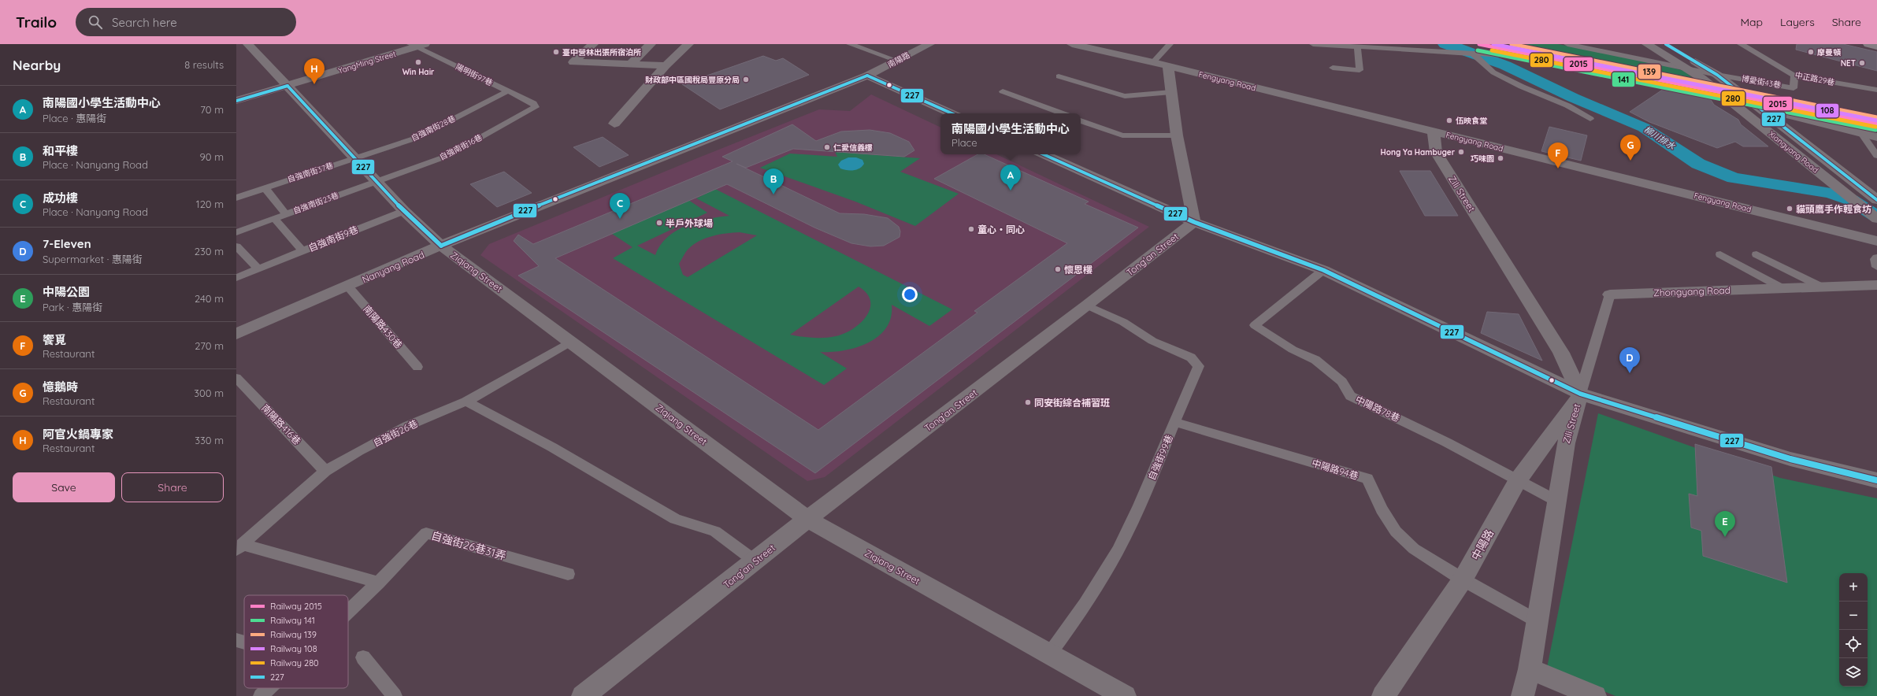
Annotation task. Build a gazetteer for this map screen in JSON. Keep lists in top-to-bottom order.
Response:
{
  "streets": {
    "street": [
      "南陽路",
      "YangMing Street",
      "Fengyang Road",
      "Xiangyang Road",
      "Zili Street",
      "Tong’an Street",
      "Nanyang Road",
      "Ziqiang Street",
      "Zhongyang Road",
      "中陽路"
    ],
    "lane": [
      "陽明街97巷",
      "中正路29巷",
      "博愛街43巷",
      "自強南街28巷",
      "自強南街16巷",
      "自強南街37巷",
      "自強南街23巷",
      "自強南街9巷",
      "南陽路430巷",
      "中陽路78巷",
      "南陽路416巷",
      "自強街26巷",
      "自強街99巷",
      "中陽路94巷",
      "自強街26巷31弄"
    ]
  },
  "crossings": [
    ["南陽路", "Nanyang Road"],
    ["YangMing Street", "陽明街97巷"],
    ["YangMing Street", "Ziqiang Street"],
    ["陽明街97巷", "自強南街28巷"],
    ["陽明街97巷", "自強南街16巷"],
    ["中正路29巷", "博愛街43巷"],
    ["Fengyang Road", "Zili Street"],
    ["博愛街43巷", "Xiangyang Road"],
    ["自強南街28巷", "自強南街37巷"],
    ["自強南街28巷", "Ziqiang Street"],
    ["自強南街16巷", "自強南街23巷"],
    ["自強南街16巷", "Ziqiang Street"],
    ["自強南街37巷", "自強南街23巷"],
    ["自強南街37巷", "Ziqiang Street"],
    ["Zili Street", "Zhongyang Road"],
    ["Zili Street", "中陽路78巷"],
    ["Zili Street", "中陽路94巷"],
    ["Zili Street", "中陽路"],
    ["自強南街23巷", "Ziqiang Street"],
    ["自強南街9巷", "Ziqiang Street"],
    ["Tong’an Street", "Ziqiang Street"],
    ["Tong’an Street", "自強街99巷"],
    ["Nanyang Road", "Ziqiang Street"],
    ["Nanyang Road", "南陽路430巷"],
    ["Ziqiang Street", "自強街26巷"],
    ["Ziqiang Street", "自強街99巷"],
    ["Zhongyang Road", "中陽路"],
    ["中陽路78巷", "中陽路"],
    ["南陽路416巷", "自強街26巷"],
    ["自強街99巷", "中陽路94巷"],
    ["中陽路94巷", "中陽路"]
  ],
  "water": ["柳川排水"],
  "places": [
    "臺中營林出張所宿泊所",
    "摩曼頓",
    "Win Hair",
    "NET",
    "財政部中區國稅局豐原分局",
    "伍映食堂",
    "仁愛信義樓",
    "Hong Ya Hambuger",
    "巧味園",
    "貓頭鷹手作輕食坊",
    "半戶外球場",
    "童心‧同心",
    "懷恩樓",
    "同安街綜合補習班"
  ],
  "lines": [
    "rail line 2015",
    "rail line 139",
    "rail line 108",
    "transit line 227",
    "rail line 141",
    "rail line 280"
  ],
  "legend": [
    "Railway 2015",
    "Railway 141",
    "Railway 139",
    "Railway 108",
    "Railway 280",
    "227"
  ],
  "page": {
    "header": "Trailo",
    "search": "Search here",
    "nav": ["Map", "Layers", "Share"],
    "heading": ["Nearby", "8 results"],
    "pins": [
      "H",
      "G",
      "F",
      "A",
      "B",
      "C",
      "D",
      "E"
    ],
    "list": [
      {
        "mark": "A",
        "name": "南陽國小學生活動中心",
        "note": "Place · 惠陽街",
        "value": "70 m"
      },
      {
        "mark": "B",
        "name": "和平樓",
        "note": "Place · Nanyang Road",
        "value": "90 m"
      },
      {
        "mark": "C",
        "name": "成功樓",
        "note": "Place · Nanyang Road",
        "value": "120 m"
      },
      {
        "mark": "D",
        "name": "7-Eleven",
        "note": "Supermarket · 惠陽街",
        "value": "230 m"
      },
      {
        "mark": "E",
        "name": "中陽公園",
        "note": "Park · 惠陽街",
        "value": "240 m"
      },
      {
        "mark": "F",
        "name": "饗覓",
        "note": "Restaurant",
        "value": "270 m"
      },
      {
        "mark": "G",
        "name": "憶鵝時",
        "note": "Restaurant",
        "value": "300 m"
      },
      {
        "mark": "H",
        "name": "阿官火鍋專家",
        "note": "Restaurant",
        "value": "330 m"
      }
    ],
    "popup": ["南陽國小學生活動中心", "Place"],
    "buttons": ["Save", "Share"],
    "map_buttons": ["+", "−"]
  }
}
